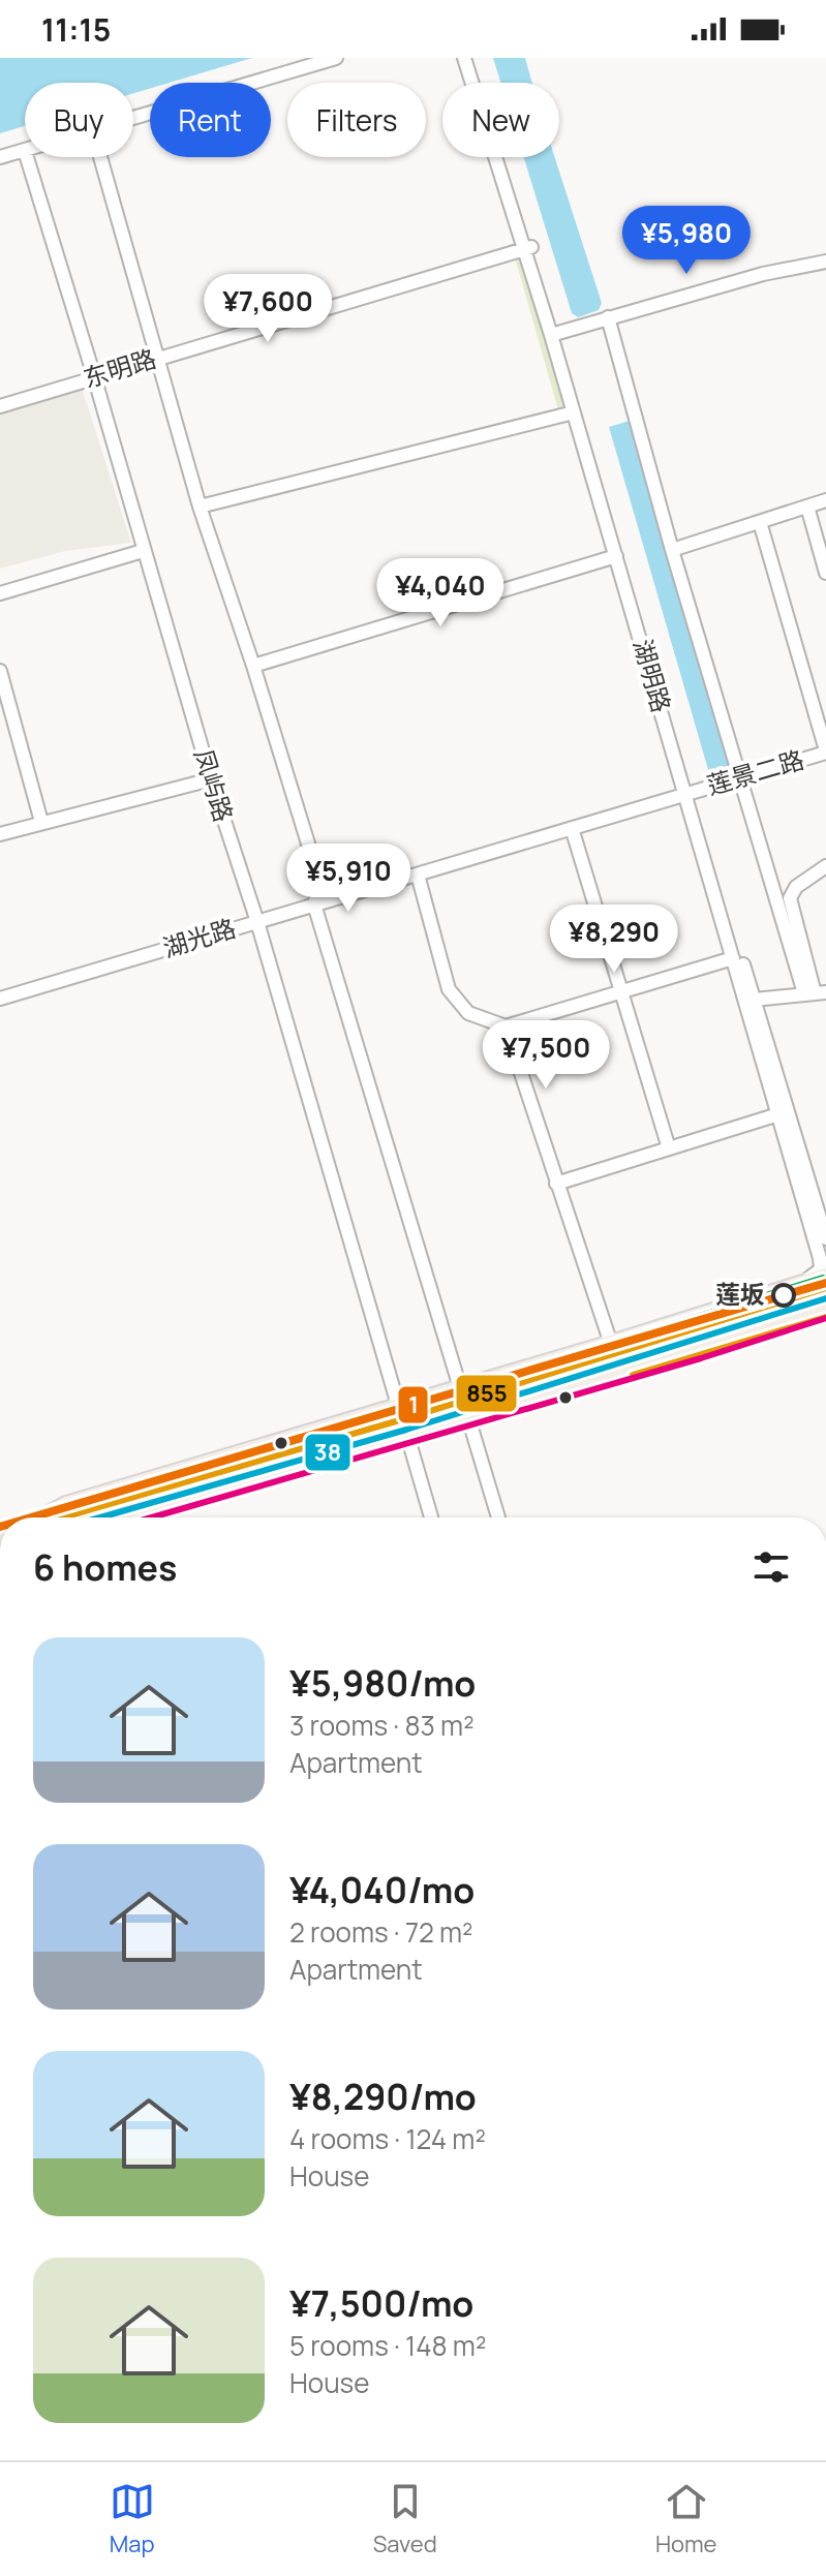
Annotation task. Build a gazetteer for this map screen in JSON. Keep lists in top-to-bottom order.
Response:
{
  "streets": {
    "street": [
      "东明路",
      "湖明路",
      "莲景二路",
      "凤屿路",
      "湖光路"
    ]
  },
  "crossings": [
    ["东明路", "湖明路"],
    ["东明路", "凤屿路"],
    ["湖明路", "莲景二路"],
    ["湖明路", "湖光路"],
    ["莲景二路", "湖光路"],
    ["凤屿路", "湖光路"]
  ],
  "places": ["莲坂"],
  "lines": ["transit line 1", "transit line 855", "transit line 38"],
  "page": {
    "status": "11:15",
    "chip": [
      "Buy",
      "Rent",
      "Filters",
      "New"
    ],
    "price": [
      "¥5,980",
      "¥7,600",
      "¥4,040",
      "¥5,910",
      "¥8,290",
      "¥7,500"
    ],
    "heading": "6 homes",
    "list": [
      {
        "name": "¥5,980/mo",
        "note": "3 rooms · 83 m² · Apartment"
      },
      {
        "name": "¥4,040/mo",
        "note": "2 rooms · 72 m² · Apartment"
      },
      {
        "name": "¥8,290/mo",
        "note": "4 rooms · 124 m² · House"
      },
      {
        "name": "¥7,500/mo",
        "note": "5 rooms · 148 m² · House"
      }
    ],
    "tabs": ["Map", "Saved", "Home"]
  }
}
